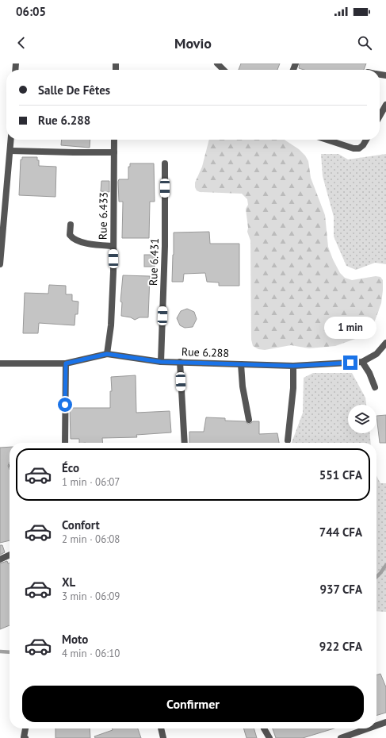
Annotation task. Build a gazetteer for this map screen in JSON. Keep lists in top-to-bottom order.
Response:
{
  "streets": {
    "street": ["Rue 6.433", "Rue 6.431", "Rue 6.288"]
  },
  "crossings": [
    ["Rue 6.433", "Rue 6.288"],
    ["Rue 6.431", "Rue 6.288"]
  ],
  "page": {
    "status": "06:05",
    "header": "Movio",
    "banner": ["Salle De Fêtes", "Rue 6.288"],
    "bubble": "1 min",
    "list": [
      {
        "name": "Éco",
        "note": "1 min · 06:07",
        "value": "551 CFA"
      },
      {
        "name": "Confort",
        "note": "2 min · 06:08",
        "value": "744 CFA"
      },
      {
        "name": "XL",
        "note": "3 min · 06:09",
        "value": "937 CFA"
      },
      {
        "name": "Moto",
        "note": "4 min · 06:10",
        "value": "922 CFA"
      }
    ],
    "buttons": "Confirmer"
  }
}
